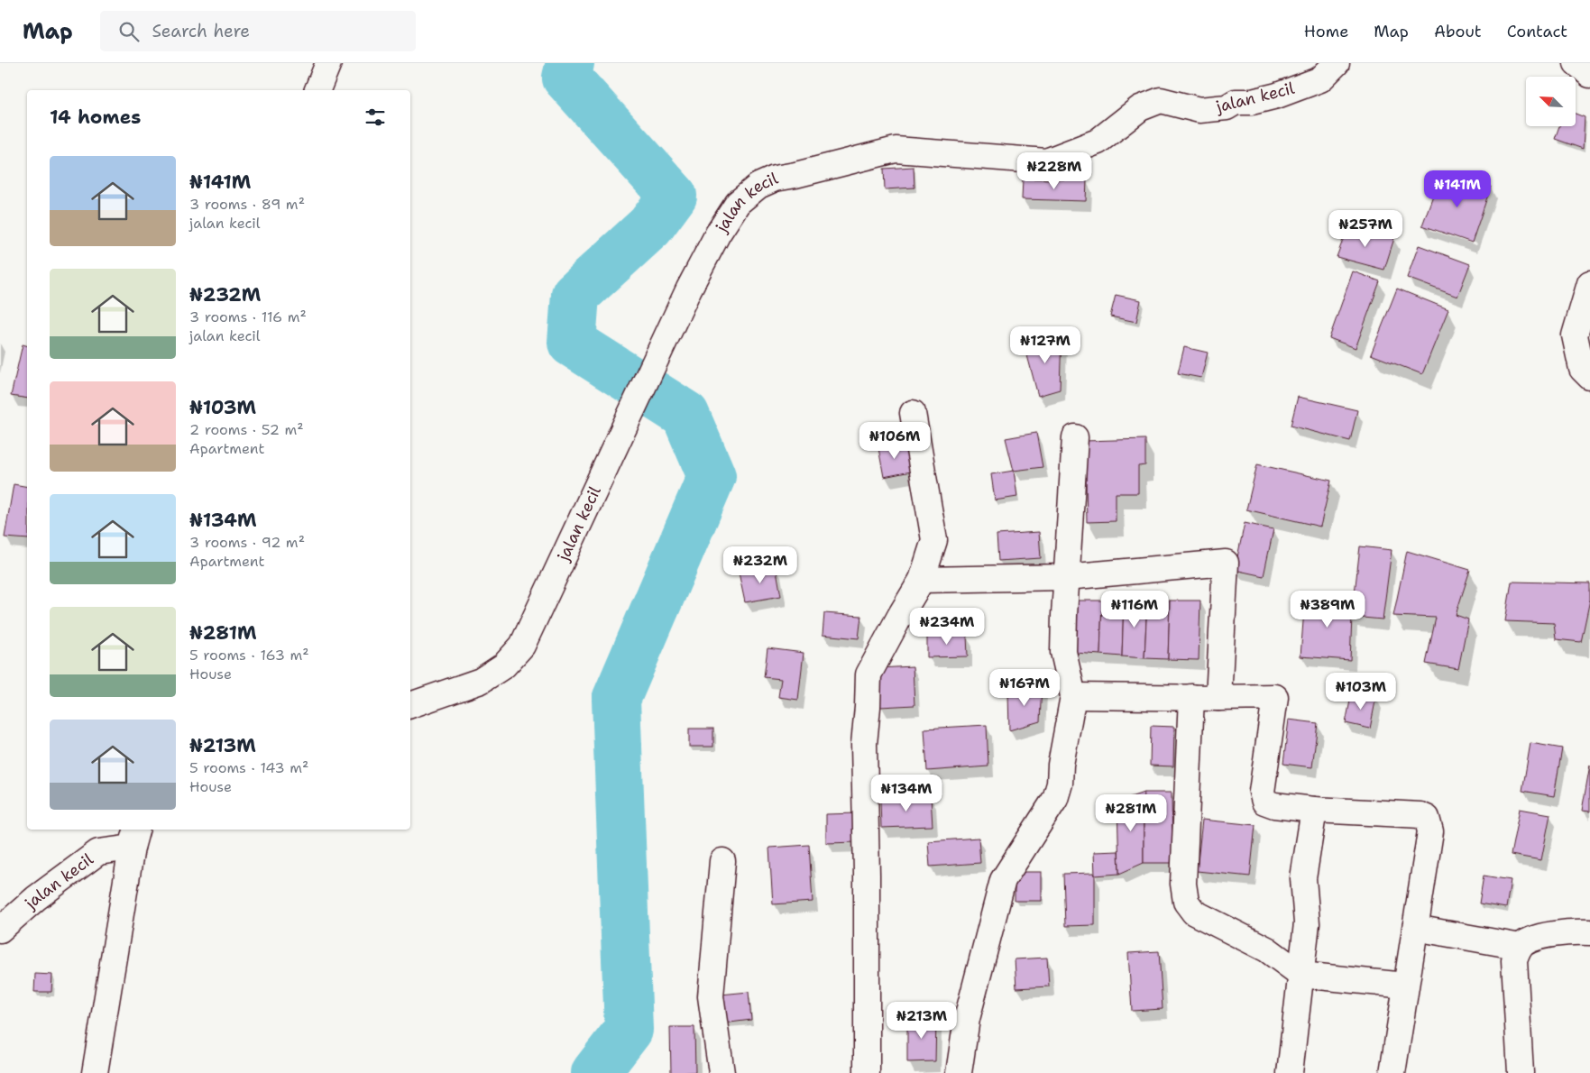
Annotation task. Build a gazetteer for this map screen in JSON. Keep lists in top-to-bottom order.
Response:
{
  "streets": {
    "street": ["jalan kecil"]
  },
  "north": "top left",
  "page": {
    "header": "Map",
    "search": "Search here",
    "nav": [
      "Home",
      "Map",
      "About",
      "Contact"
    ],
    "heading": "14 homes",
    "list": [
      {
        "name": "₦141M",
        "note": "3 rooms · 89 m² · jalan kecil"
      },
      {
        "name": "₦232M",
        "note": "3 rooms · 116 m² · jalan kecil"
      },
      {
        "name": "₦103M",
        "note": "2 rooms · 52 m² · Apartment"
      },
      {
        "name": "₦134M",
        "note": "3 rooms · 92 m² · Apartment"
      },
      {
        "name": "₦281M",
        "note": "5 rooms · 163 m² · House"
      },
      {
        "name": "₦213M",
        "note": "5 rooms · 143 m² · House"
      }
    ],
    "price": [
      "₦228M",
      "₦141M",
      "₦257M",
      "₦127M",
      "₦106M",
      "₦232M",
      "₦116M",
      "₦389M",
      "₦234M",
      "₦167M",
      "₦103M",
      "₦134M",
      "₦281M",
      "₦213M"
    ]
  }
}
